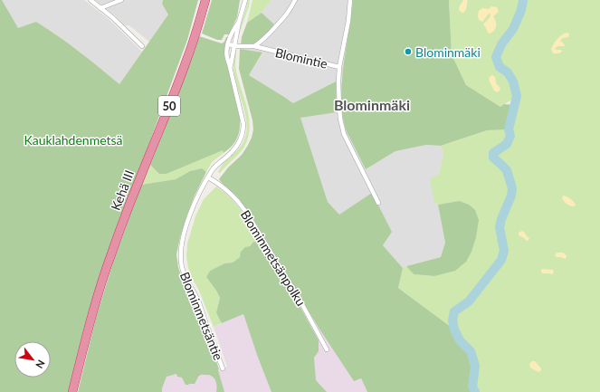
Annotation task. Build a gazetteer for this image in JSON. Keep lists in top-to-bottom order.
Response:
{
  "streets": {
    "highway": ["50", "Kehä III"],
    "street": ["Blomintie", "Blominmetsänpolku", "Blominmetsäntie"]
  },
  "crossings": [
    ["Blomintie", "Blominmetsäntie"],
    ["Blominmetsänpolku", "Blominmetsäntie"]
  ],
  "districts": ["Blominmäki"],
  "parks": ["Kauklahdenmetsä"],
  "places": ["Blominmäki"],
  "north": "bottom right"
}
